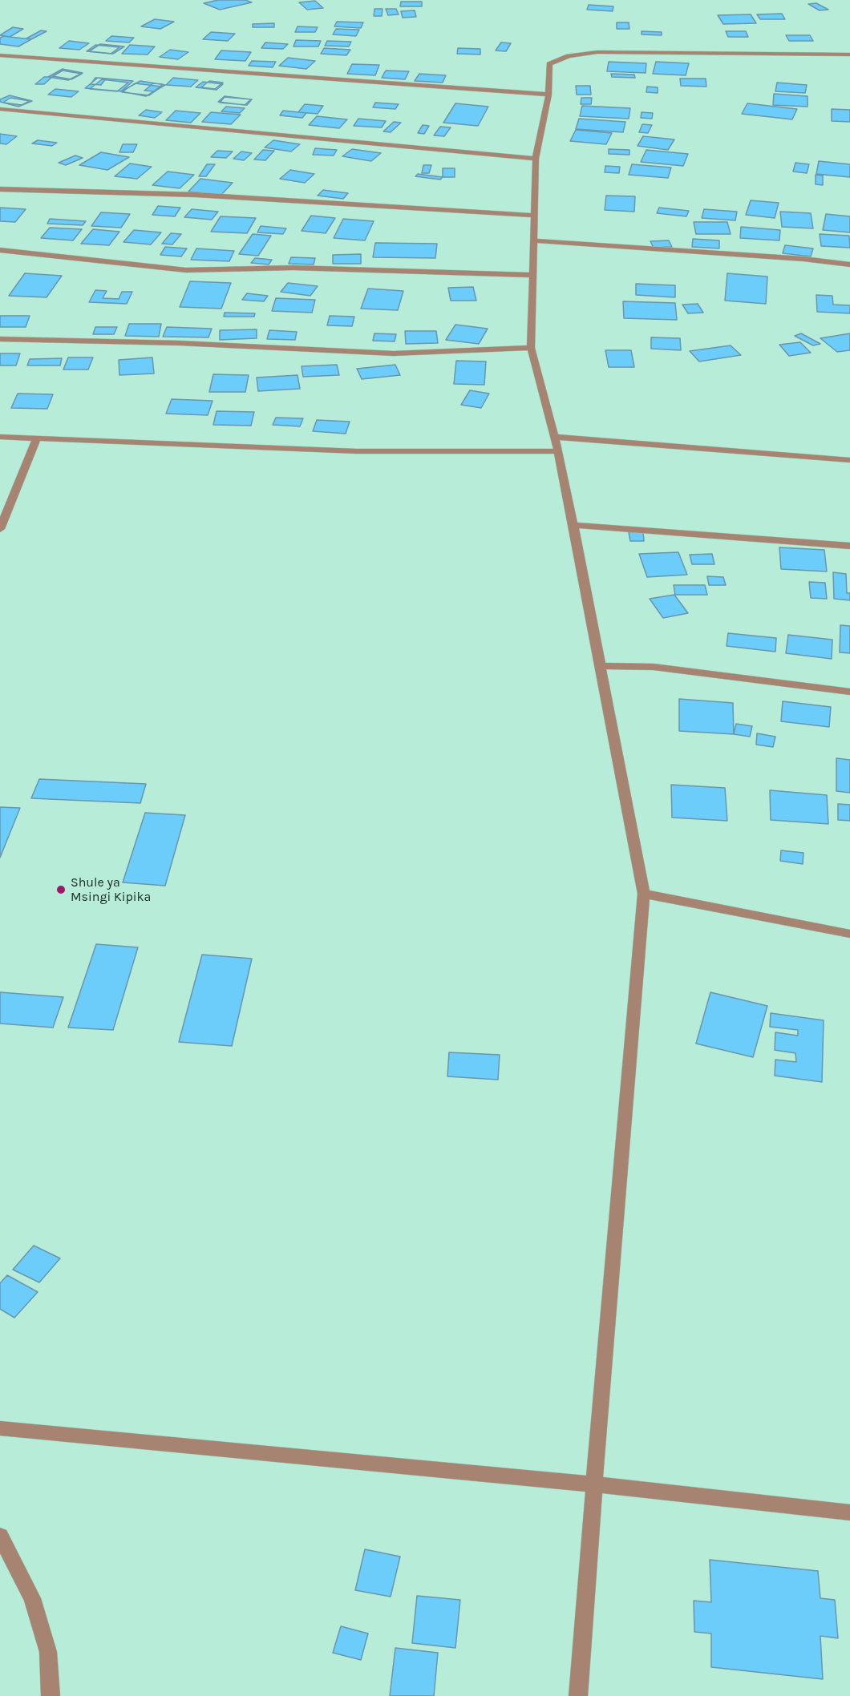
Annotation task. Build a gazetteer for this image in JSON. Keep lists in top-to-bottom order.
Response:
{
  "places": ["Shule ya Msingi Kipika"]
}
